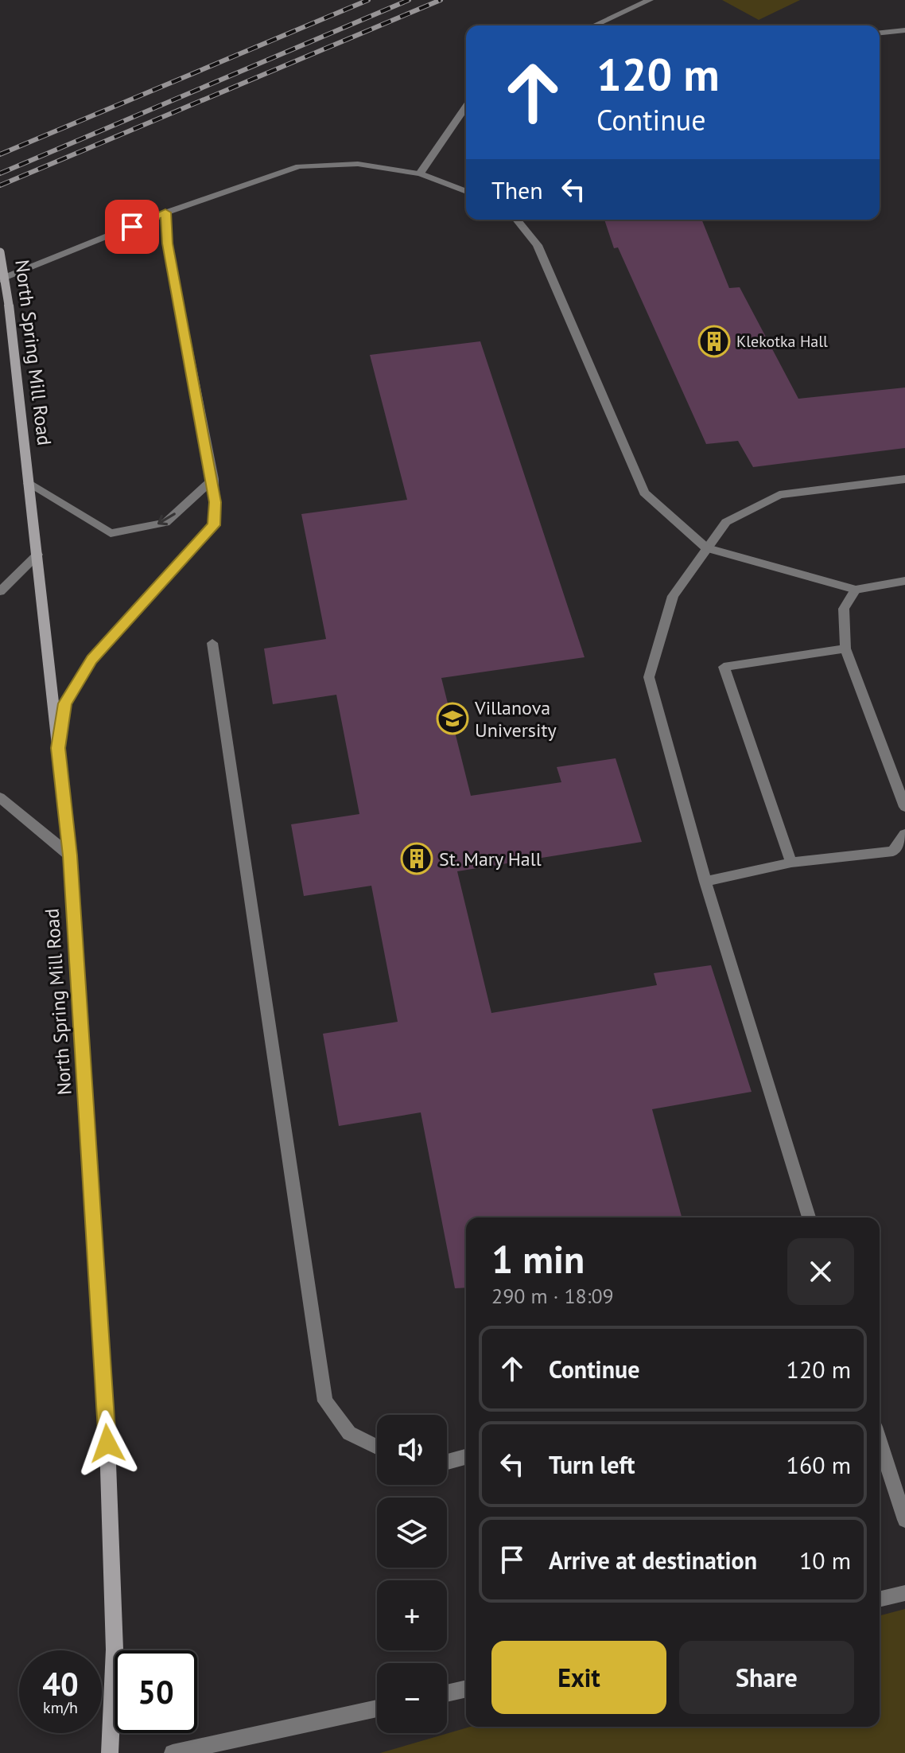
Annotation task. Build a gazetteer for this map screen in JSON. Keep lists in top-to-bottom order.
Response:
{
  "streets": {
    "main road": ["North Spring Mill Road"]
  },
  "places": {
    "building": ["Klekotka Hall", "St. Mary Hall"],
    "school or university": ["Villanova University"]
  },
  "page": {
    "turn": ["120 m", "Continue"],
    "then": "Then",
    "heading": ["1 min", "290 m · 18:09"],
    "list": [
      {
        "name": "Continue",
        "value": "120 m"
      },
      {
        "name": "Turn left",
        "value": "160 m"
      },
      {
        "name": "Arrive at destination",
        "value": "10 m"
      }
    ],
    "map_buttons": ["+", "−"],
    "buttons": ["Exit", "Share"],
    "speed": "40 km/h",
    "limit": "50"
  }
}
